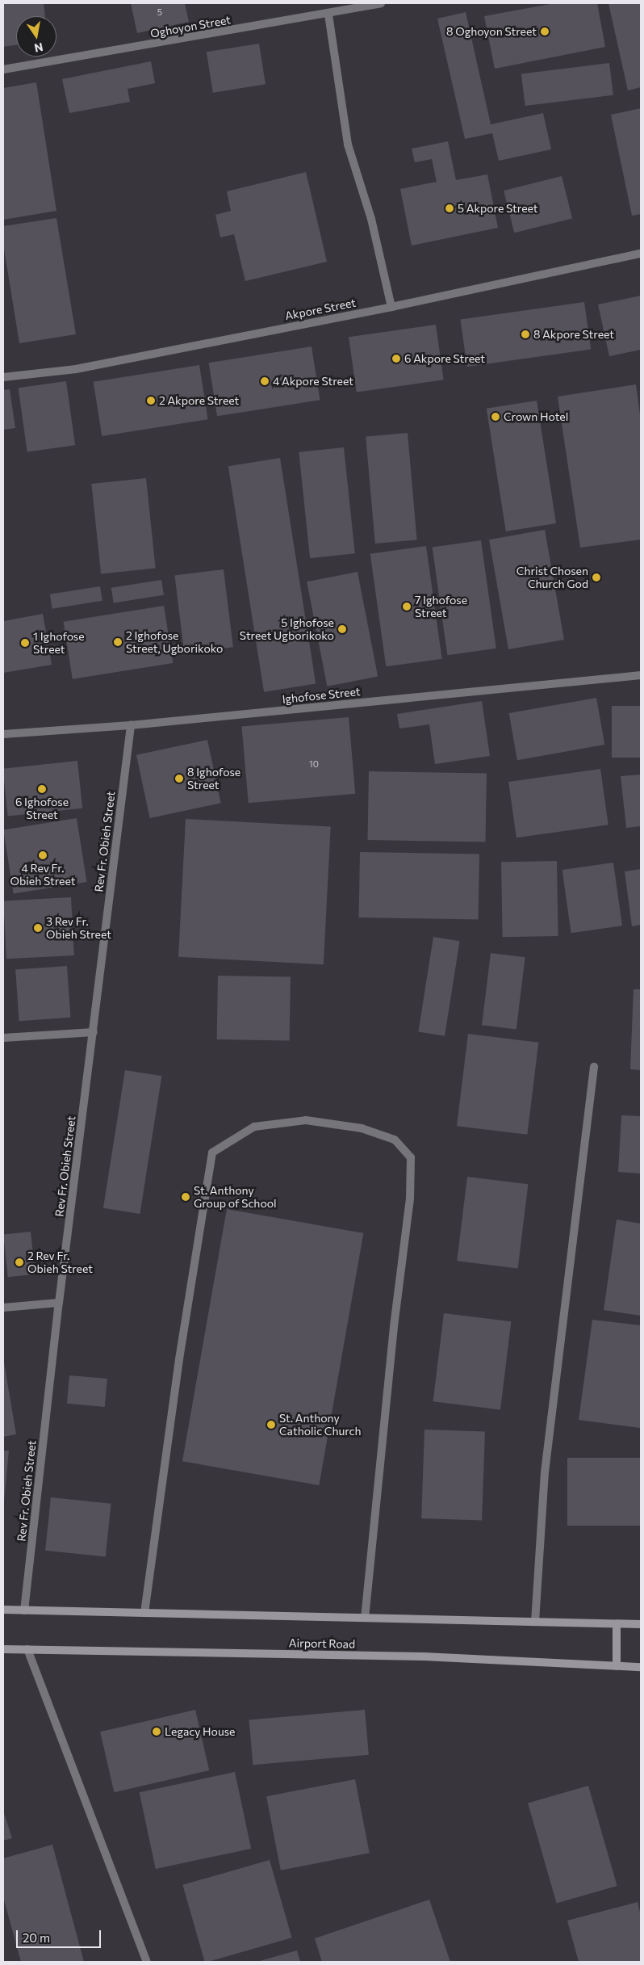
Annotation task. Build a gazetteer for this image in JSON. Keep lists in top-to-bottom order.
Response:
{
  "streets": {
    "main road": ["Airport Road"],
    "street": [
      "Oghoyon Street",
      "Akpore Street",
      "Ighofose Street",
      "Rev Fr. Obieh Street"
    ]
  },
  "crossings": [
    ["Ighofose Street", "Rev Fr. Obieh Street"]
  ],
  "places": [
    "8 Oghoyon Street",
    "5 Akpore Street",
    "8 Akpore Street",
    "6 Akpore Street",
    "4 Akpore Street",
    "2 Akpore Street",
    "Crown Hotel",
    "Christ Chosen Church God",
    "7 Ighofose Street",
    "5 Ighofose Street Ugborikoko",
    "2 Ighofose Street, Ugborikoko",
    "1 Ighofose Street",
    "8 Ighofose Street",
    "6 Ighofose Street",
    "4 Rev Fr. Obieh Street",
    "3 Rev Fr. Obieh Street",
    "St. Anthony Group of School",
    "2 Rev Fr. Obieh Street",
    "St. Anthony Catholic Church",
    "Legacy House"
  ],
  "house_numbers": ["5", "10"],
  "scale_bar": "20 m",
  "north": "bottom"
}
